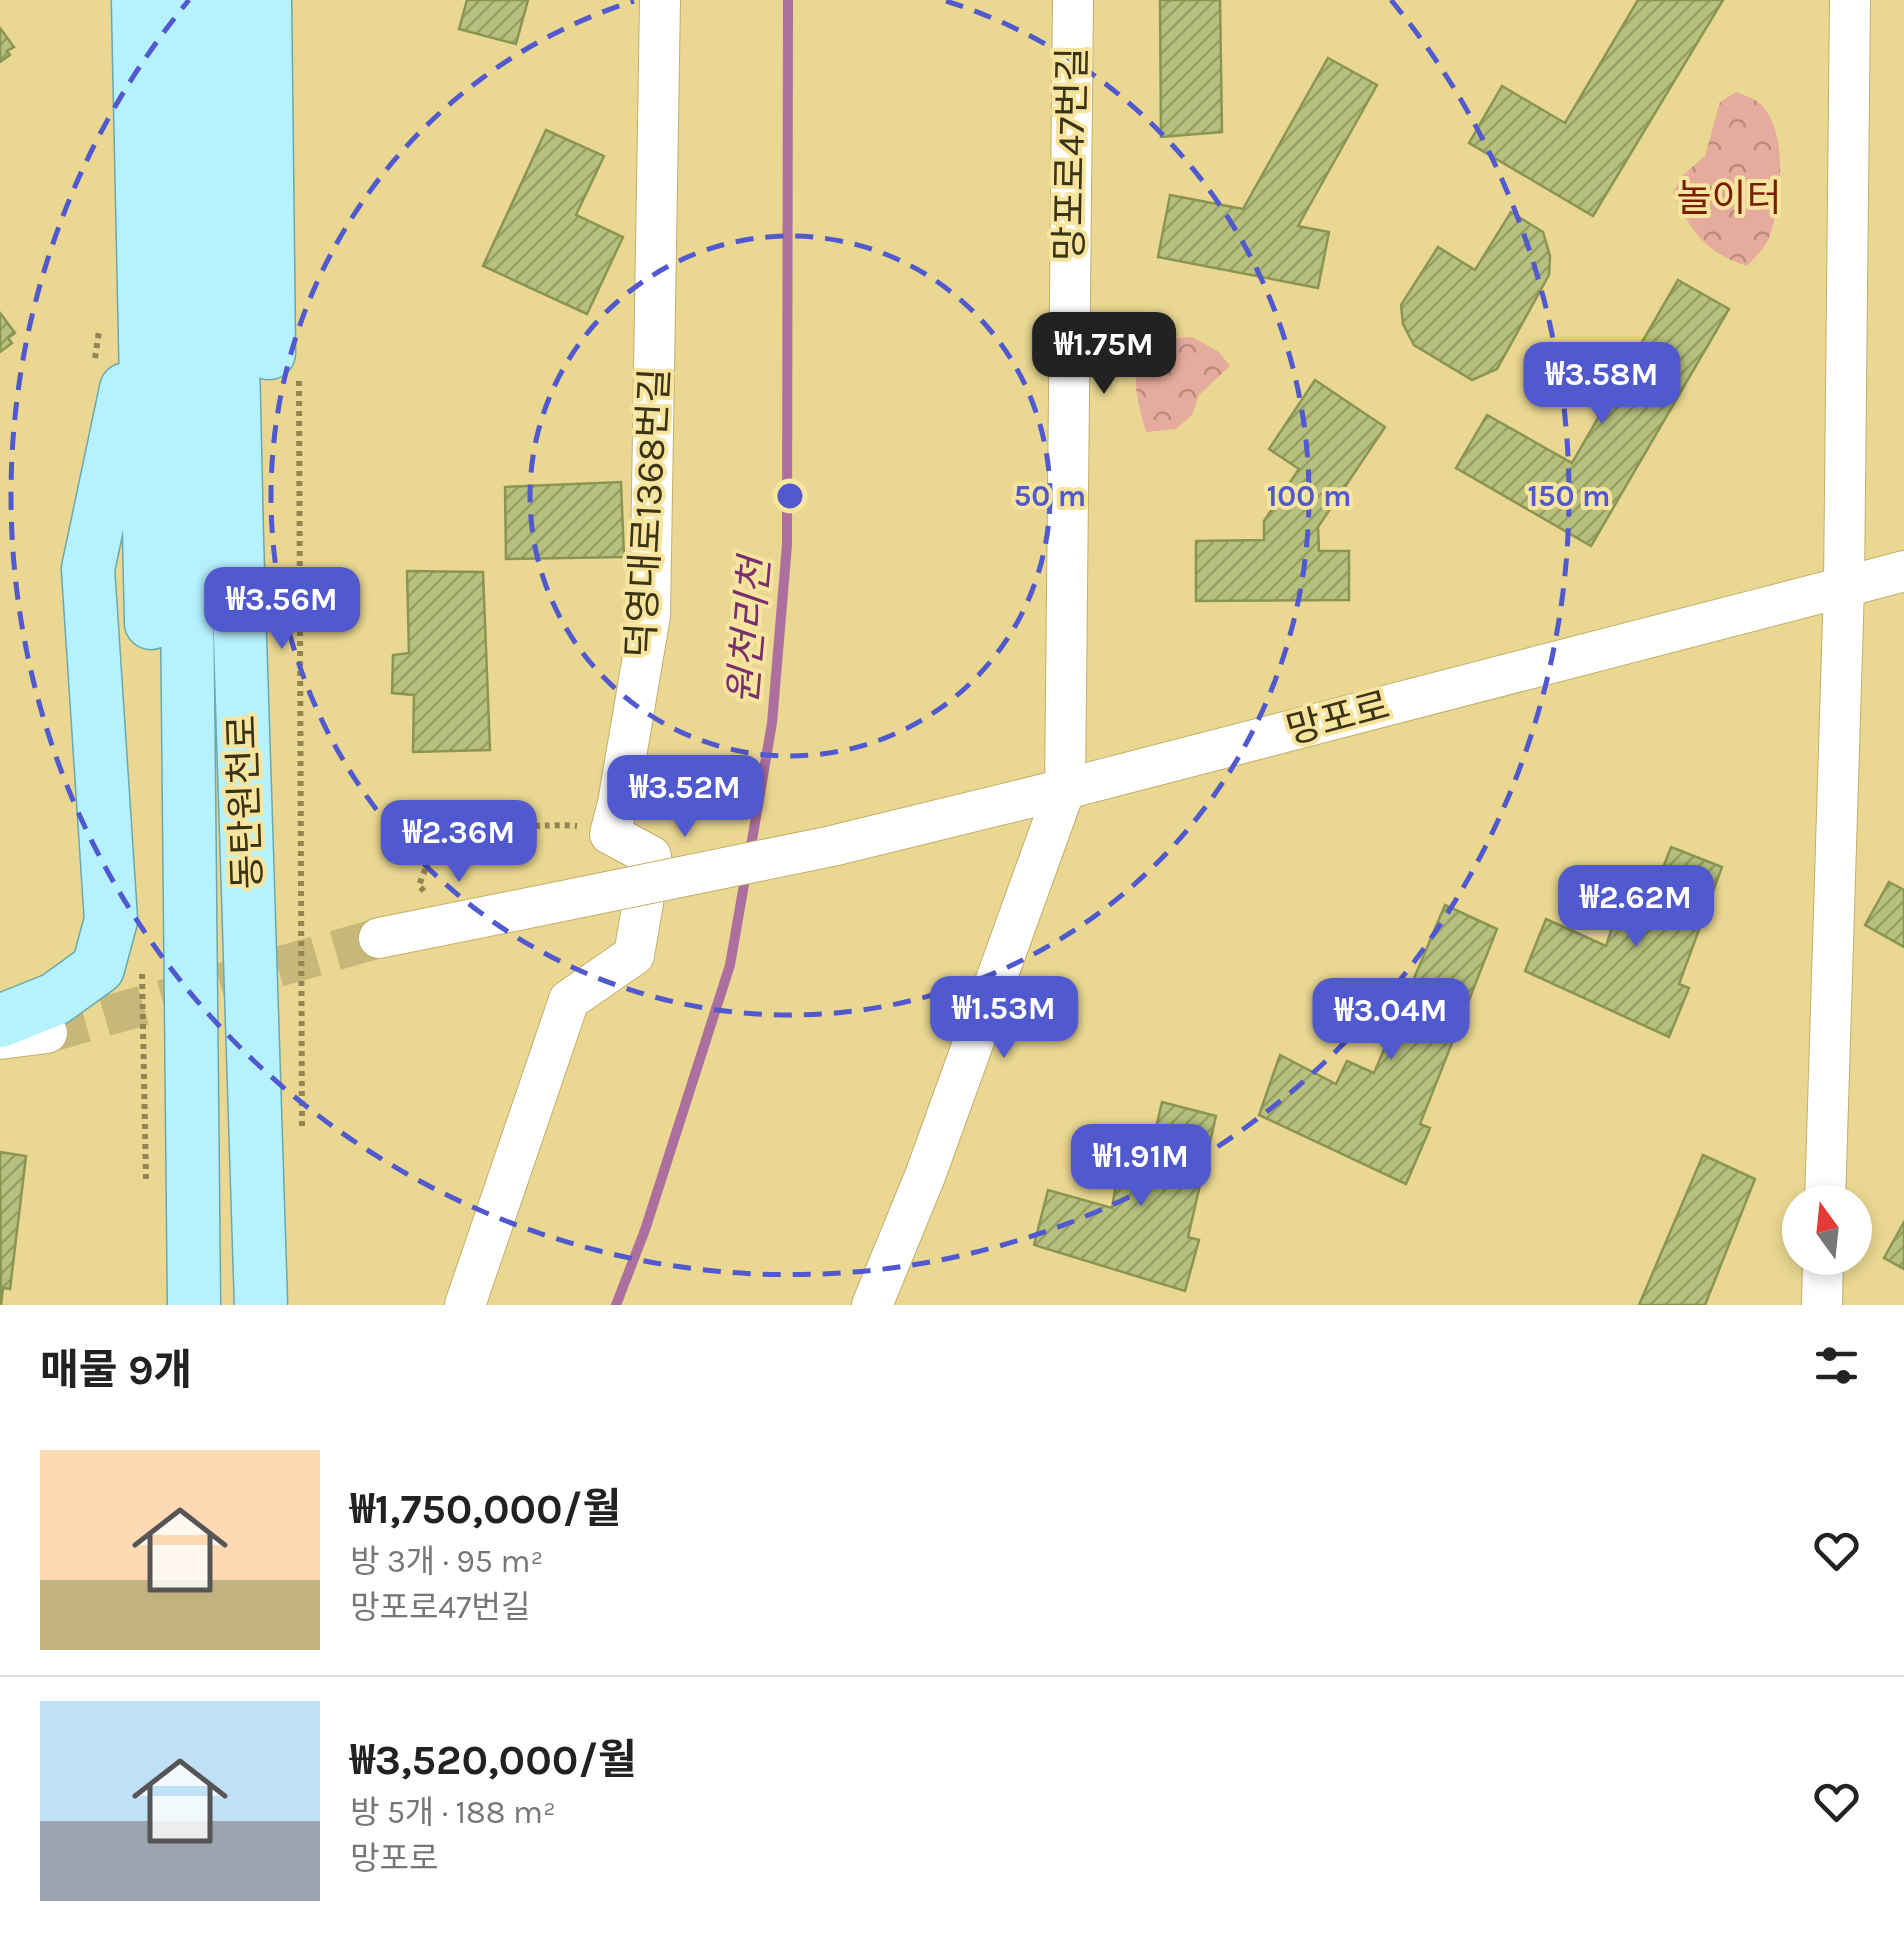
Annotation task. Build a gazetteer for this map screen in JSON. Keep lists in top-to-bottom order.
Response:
{
  "streets": {
    "main road": ["동탄원천로"],
    "street": ["망포로47번길", "덕영대로1368번길", "망포로"]
  },
  "crossings": [
    ["망포로47번길", "망포로"]
  ],
  "water": ["원천리천"],
  "parks": ["놀이터"],
  "north": "top",
  "page": {
    "price": [
      "₩1.75M",
      "₩3.58M",
      "₩3.56M",
      "₩3.52M",
      "₩2.36M",
      "₩2.62M",
      "₩1.53M",
      "₩3.04M",
      "₩1.91M"
    ],
    "heading": "매물 9개",
    "list": [
      {
        "name": "₩1,750,000/월",
        "note": "방 3개 · 95 m² · 망포로47번길"
      },
      {
        "name": "₩3,520,000/월",
        "note": "방 5개 · 188 m² · 망포로"
      }
    ]
  },
  "rings": ["50 m", "100 m", "150 m"]
}
